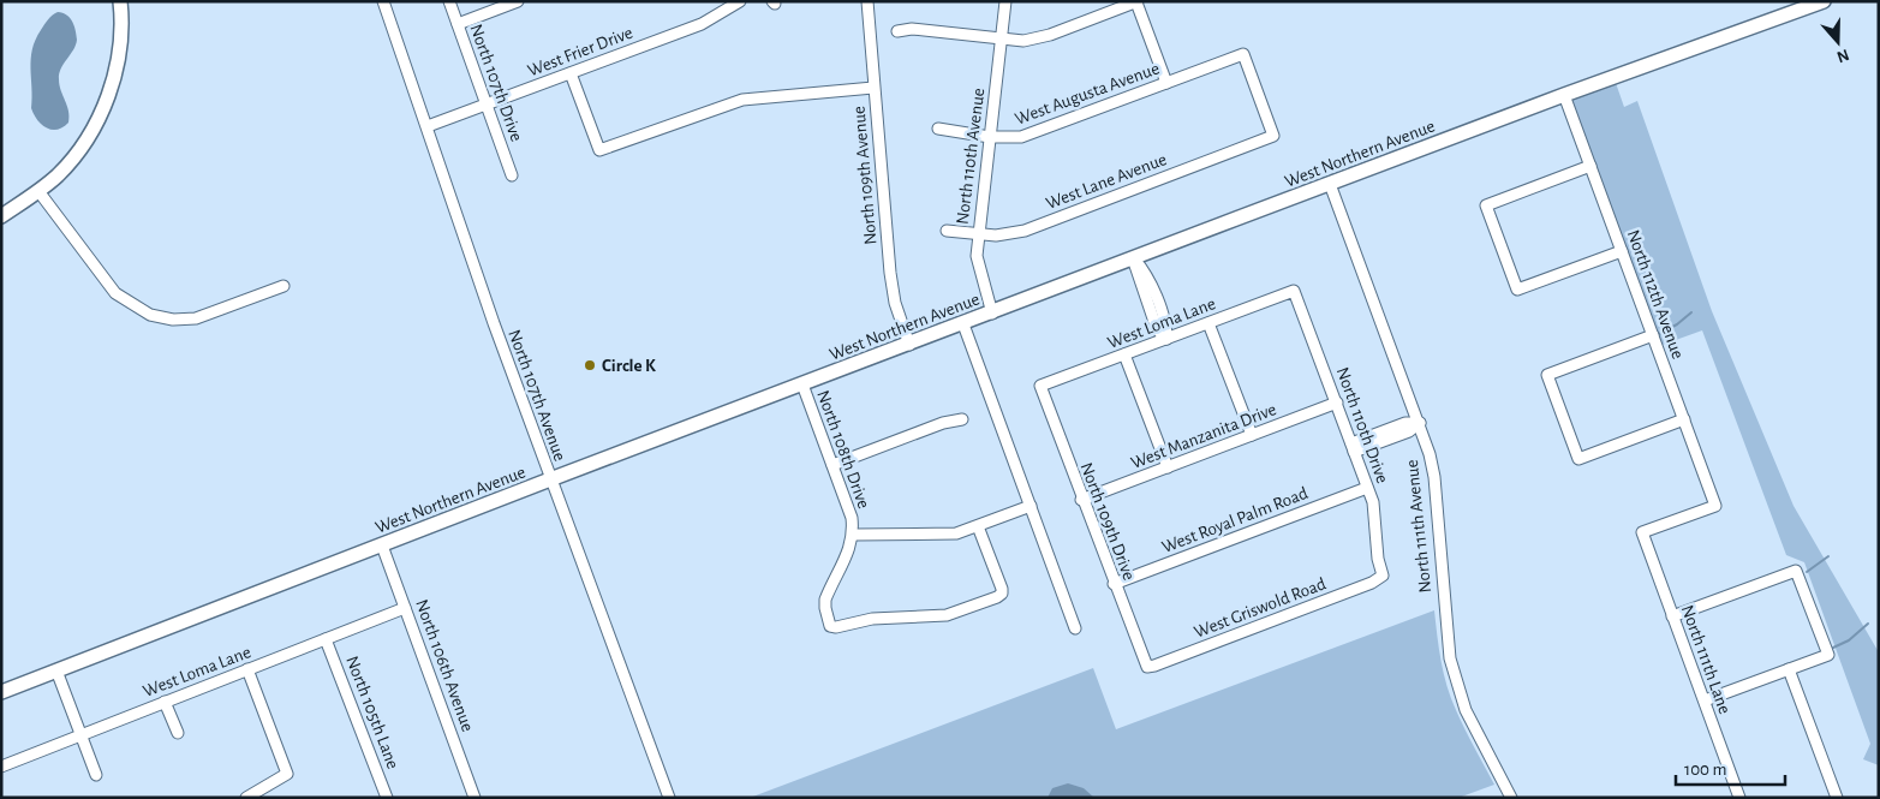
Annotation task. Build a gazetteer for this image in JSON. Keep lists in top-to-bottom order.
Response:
{
  "streets": {
    "main road": ["West Northern Avenue"],
    "street": [
      "West Frier Drive",
      "North 107th Drive",
      "West Augusta Avenue",
      "North 110th Avenue",
      "North 109th Avenue",
      "West Lane Avenue",
      "North 112th Avenue",
      "West Loma Lane",
      "North 107th Avenue",
      "North 110th Drive",
      "West Manzanita Drive",
      "North 108th Drive",
      "West Royal Palm Road",
      "North 109th Drive",
      "North 111th Avenue",
      "West Griswold Road",
      "North 111th Lane",
      "North 106th Avenue",
      "North 105th Lane"
    ]
  },
  "crossings": [
    ["West Frier Drive", "North 107th Drive"],
    ["West Frier Drive", "North 107th Avenue"],
    ["West Augusta Avenue", "North 110th Avenue"],
    ["West Augusta Avenue", "West Lane Avenue"],
    ["West Northern Avenue", "North 110th Avenue"],
    ["West Northern Avenue", "North 109th Avenue"],
    ["West Northern Avenue", "North 112th Avenue"],
    ["West Northern Avenue", "North 107th Avenue"],
    ["West Northern Avenue", "North 108th Drive"],
    ["West Northern Avenue", "North 111th Avenue"],
    ["West Northern Avenue", "North 106th Avenue"],
    ["North 110th Avenue", "West Lane Avenue"],
    ["North 112th Avenue", "North 111th Lane"],
    ["West Loma Lane", "North 110th Drive"],
    ["West Loma Lane", "North 109th Drive"],
    ["West Loma Lane", "North 106th Avenue"],
    ["West Loma Lane", "North 105th Lane"],
    ["North 110th Drive", "West Manzanita Drive"],
    ["North 110th Drive", "West Royal Palm Road"],
    ["North 110th Drive", "West Griswold Road"],
    ["West Manzanita Drive", "North 109th Drive"],
    ["West Royal Palm Road", "North 109th Drive"],
    ["North 109th Drive", "West Griswold Road"]
  ],
  "places": ["Circle K"],
  "scale_bar": "100 m",
  "north": "bottom"
}
